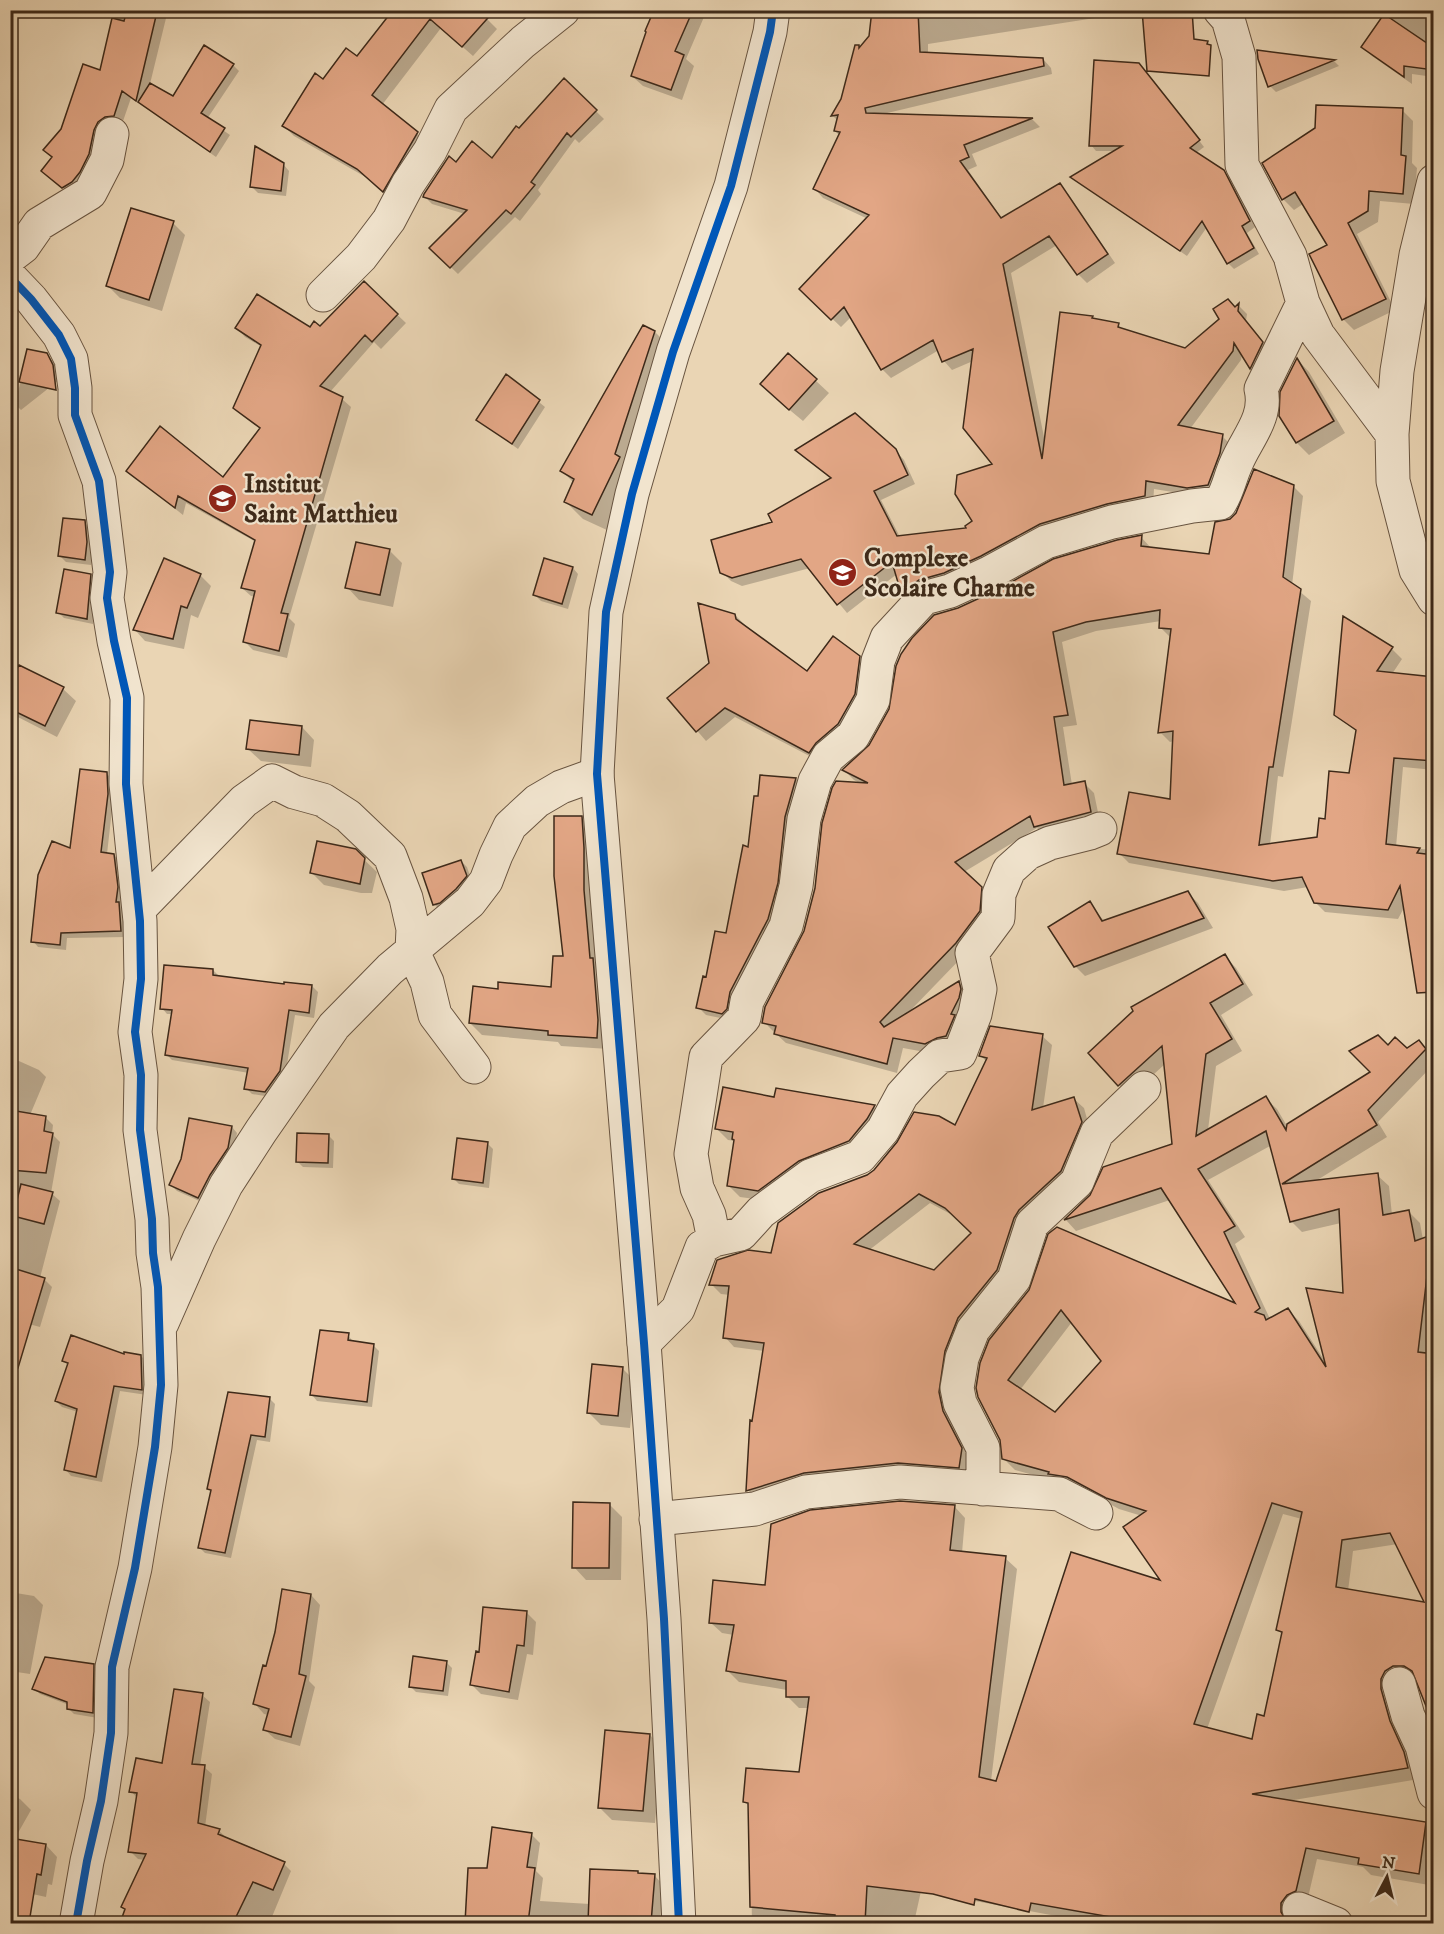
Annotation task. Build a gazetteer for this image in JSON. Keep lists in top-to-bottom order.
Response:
{
  "places": {
    "school or university": ["Institut Saint Matthieu", "Complexe Scolaire Charme"]
  },
  "north": "top"
}
